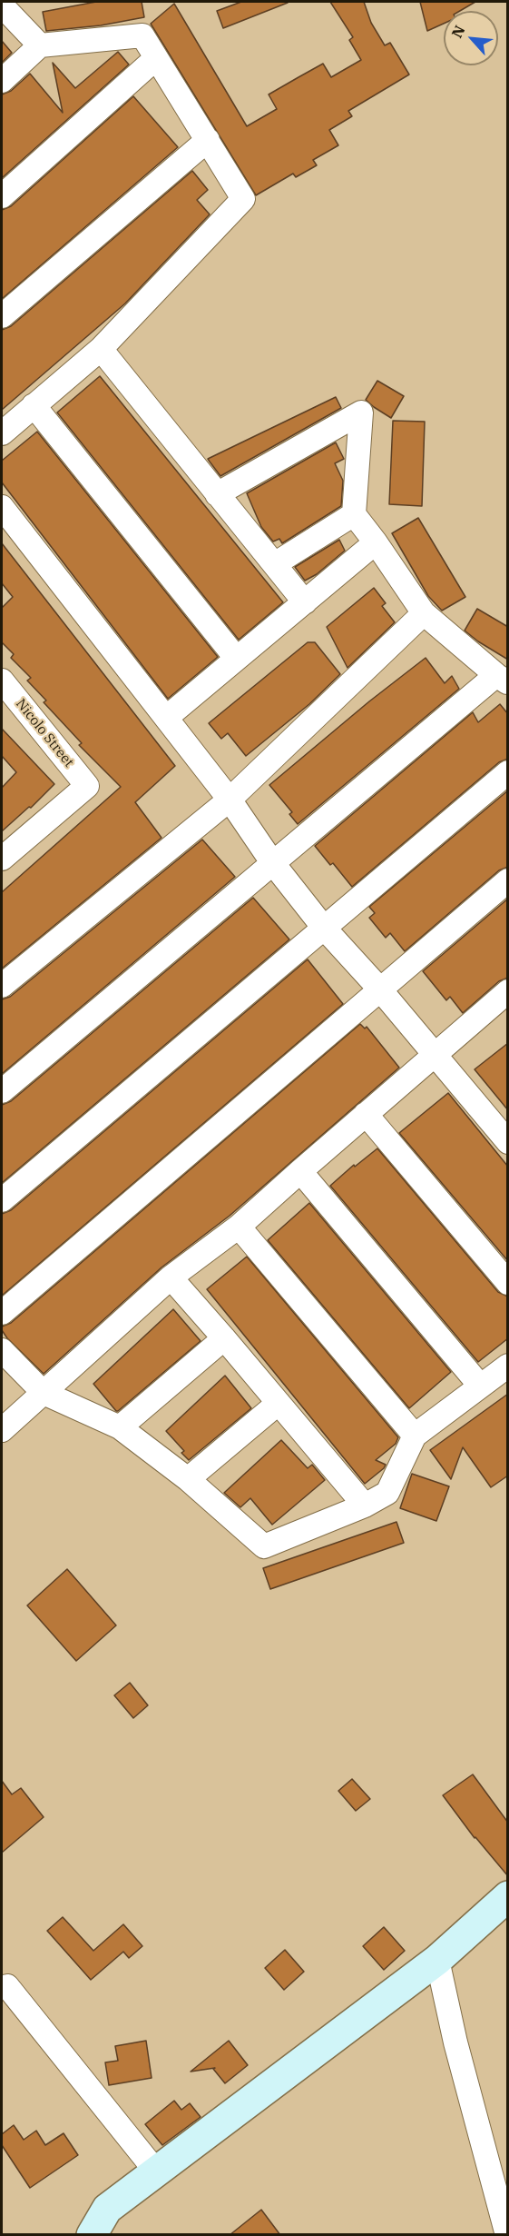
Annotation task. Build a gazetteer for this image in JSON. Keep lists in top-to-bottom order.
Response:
{
  "streets": {
    "street": ["Nicolo Street"]
  },
  "north": "top left"
}
